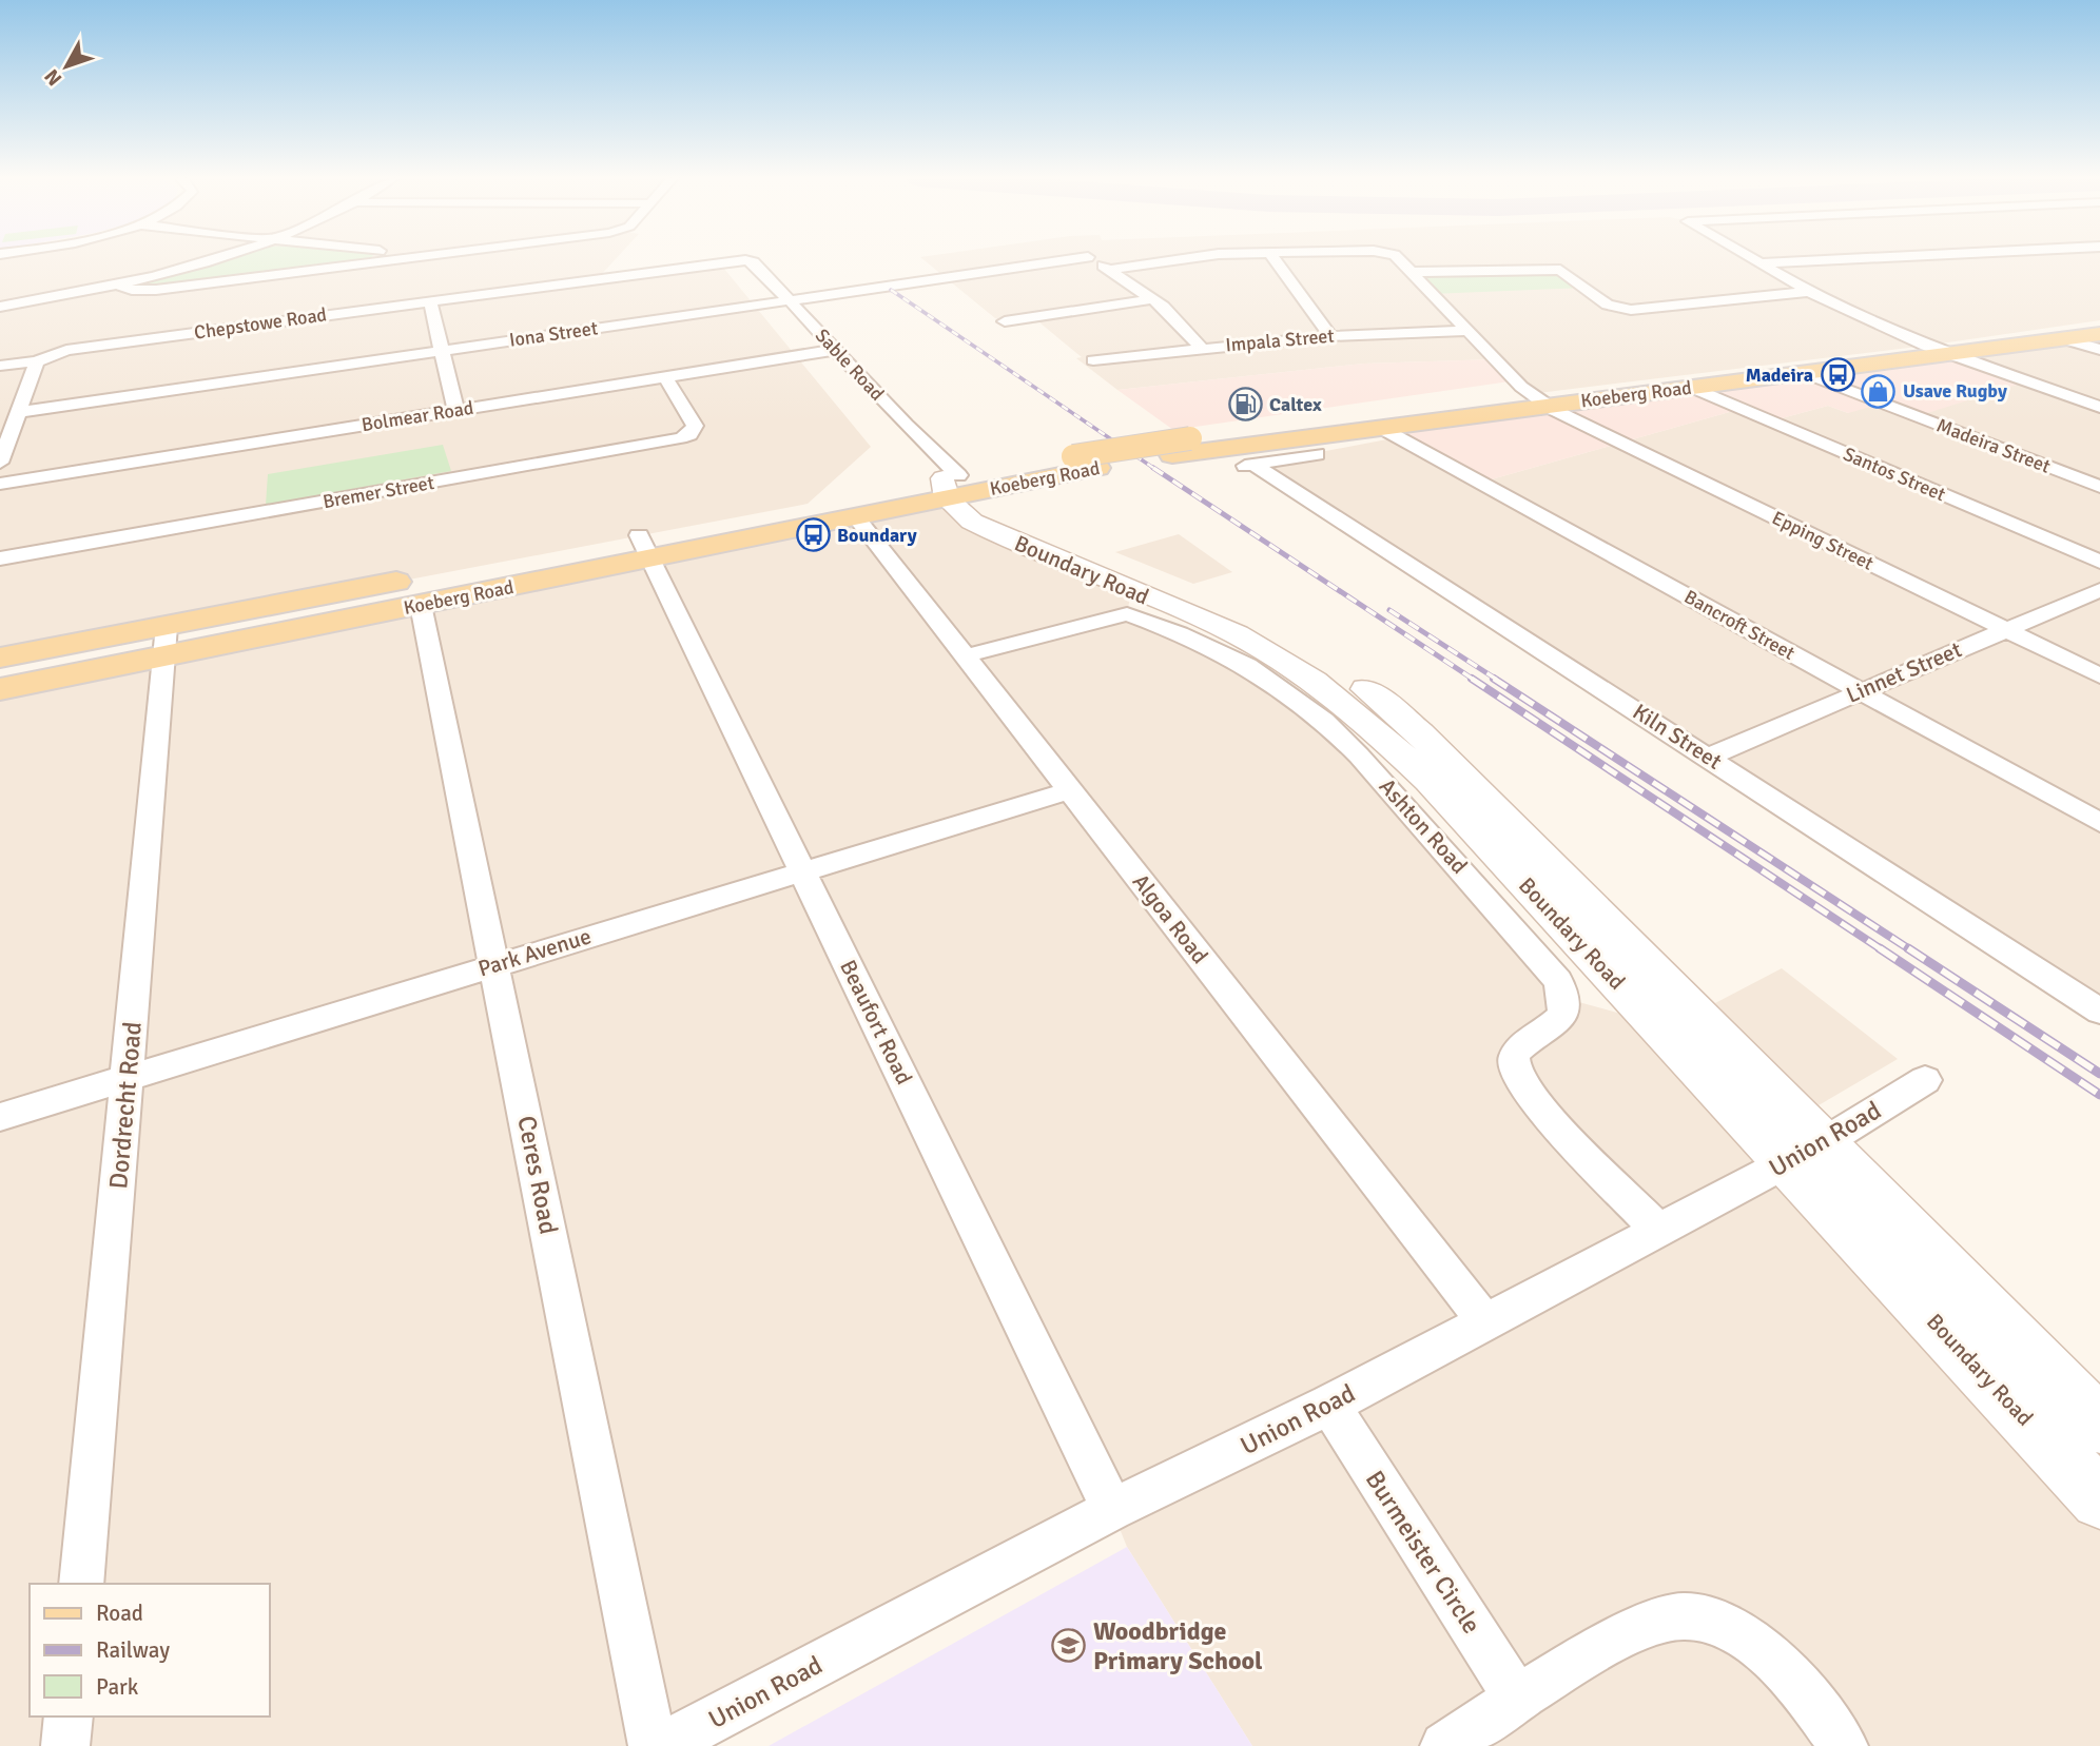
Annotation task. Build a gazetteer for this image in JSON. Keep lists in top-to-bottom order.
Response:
{
  "streets": {
    "main road": ["Koeberg Road", "Boundary Road"],
    "street": [
      "Chepstowe Road",
      "Iona Street",
      "Impala Street",
      "Sable Road",
      "Bolmear Road",
      "Madeira Street",
      "Santos Street",
      "Bremer Street",
      "Epping Street",
      "Bancroft Street",
      "Linnet Street",
      "Kiln Street",
      "Ashton Road",
      "Algoa Road",
      "Park Avenue",
      "Beaufort Road",
      "Dordrecht Road",
      "Union Road",
      "Ceres Road",
      "Burmeister Circle"
    ]
  },
  "crossings": [
    ["Chepstowe Road", "Sable Road"],
    ["Iona Street", "Sable Road"],
    ["Impala Street", "Epping Street"],
    ["Sable Road", "Koeberg Road"],
    ["Sable Road", "Bolmear Road"],
    ["Sable Road", "Boundary Road"],
    ["Koeberg Road", "Madeira Street"],
    ["Koeberg Road", "Santos Street"],
    ["Koeberg Road", "Epping Street"],
    ["Koeberg Road", "Boundary Road"],
    ["Koeberg Road", "Bancroft Street"],
    ["Koeberg Road", "Algoa Road"],
    ["Koeberg Road", "Beaufort Road"],
    ["Koeberg Road", "Dordrecht Road"],
    ["Koeberg Road", "Ceres Road"],
    ["Bolmear Road", "Bremer Street"],
    ["Epping Street", "Linnet Street"],
    ["Boundary Road", "Union Road"],
    ["Bancroft Street", "Linnet Street"],
    ["Linnet Street", "Kiln Street"],
    ["Ashton Road", "Algoa Road"],
    ["Ashton Road", "Union Road"],
    ["Algoa Road", "Park Avenue"],
    ["Algoa Road", "Union Road"],
    ["Park Avenue", "Beaufort Road"],
    ["Park Avenue", "Dordrecht Road"],
    ["Park Avenue", "Ceres Road"],
    ["Beaufort Road", "Union Road"],
    ["Union Road", "Burmeister Circle"]
  ],
  "places": {
    "bus stop": ["Madeira", "Boundary"],
    "shop": ["Usave Rugby"],
    "fuel station": ["Caltex"],
    "school or university": ["Woodbridge Primary School"]
  },
  "legend": ["Road", "Railway", "Park"],
  "north": "bottom left"
}
